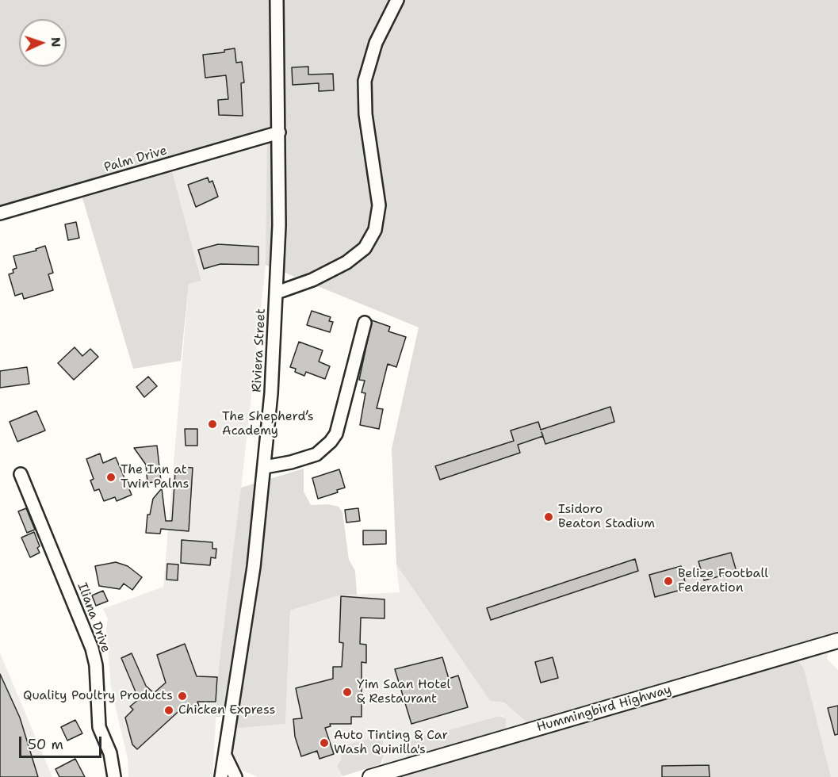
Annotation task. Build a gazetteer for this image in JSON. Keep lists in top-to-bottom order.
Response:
{
  "streets": {
    "main road": ["Hummingbird Highway"],
    "street": ["Palm Drive", "Riviera Street", "Iliana Drive"]
  },
  "crossings": [
    ["Palm Drive", "Riviera Street"]
  ],
  "places": [
    "The Shepherd’s Academy",
    "The Inn at Twin Palms",
    "Isidoro Beaton Stadium",
    "Belize Football Federation",
    "Yim Saan Hotel & Restaurant",
    "Quality Poultry Products",
    "Chicken Express",
    "Auto Tinting & Car Wash Quinilla's"
  ],
  "scale_bar": "50 m",
  "north": "right"
}
